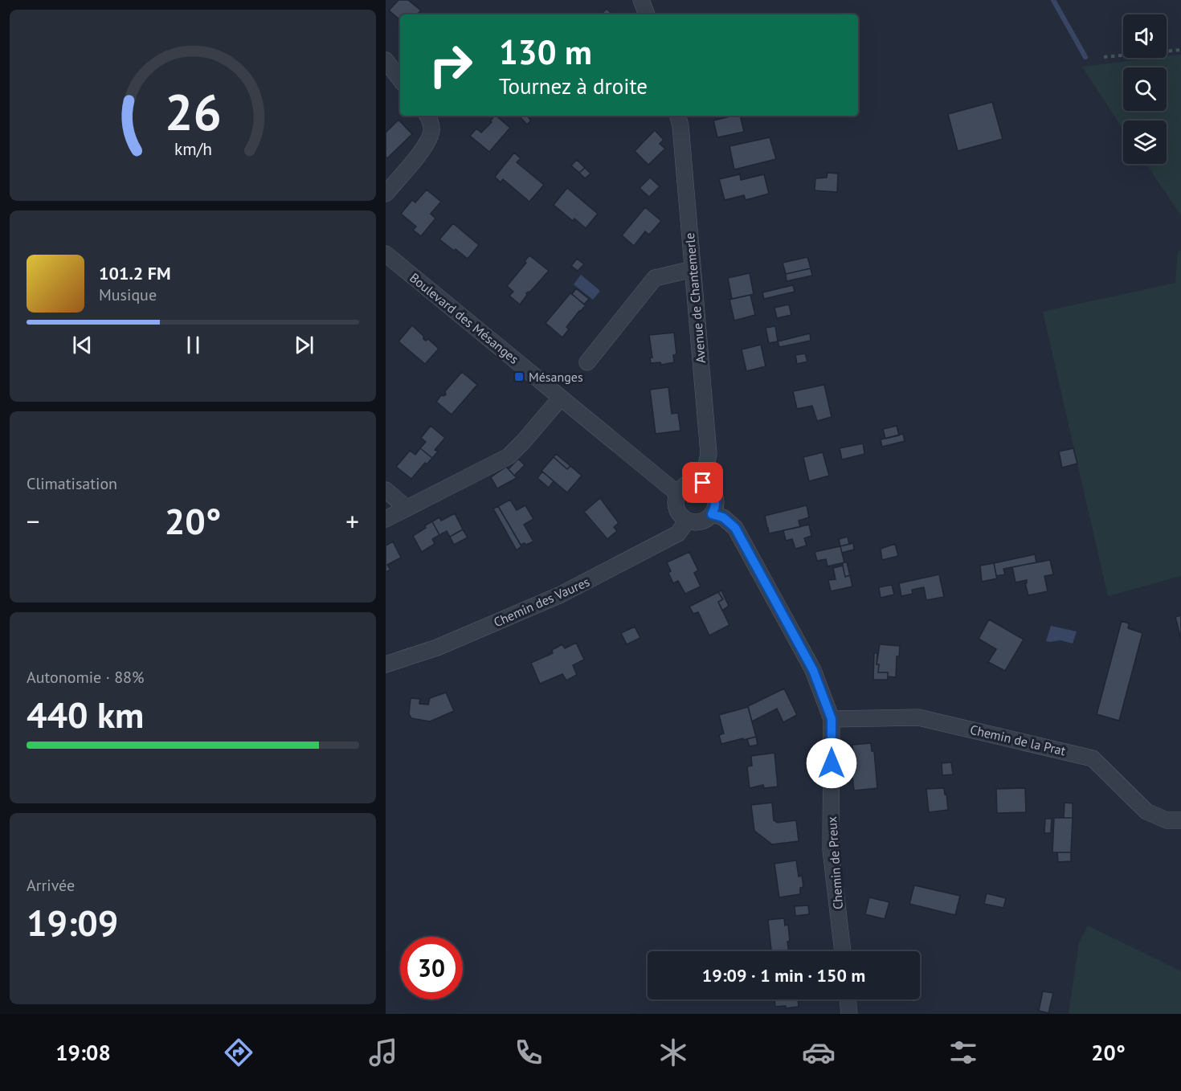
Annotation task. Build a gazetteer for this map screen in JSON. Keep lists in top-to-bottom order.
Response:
{
  "streets": {
    "street": [
      "Avenue de Chantemerle",
      "Boulevard des Mésanges",
      "Chemin des Vaures",
      "Chemin de la Prat",
      "Chemin de Preux"
    ]
  },
  "crossings": [
    ["Avenue de Chantemerle", "Boulevard des Mésanges"],
    ["Avenue de Chantemerle", "Chemin des Vaures"],
    ["Avenue de Chantemerle", "Chemin de Preux"],
    ["Boulevard des Mésanges", "Chemin des Vaures"],
    ["Boulevard des Mésanges", "Chemin de Preux"],
    ["Chemin des Vaures", "Chemin de Preux"],
    ["Chemin de la Prat", "Chemin de Preux"]
  ],
  "places": {
    "transit": ["Mésanges"]
  },
  "page": {
    "turn": ["130 m", "Tournez à droite"],
    "song": ["101.2 FM", "Musique"],
    "tile": [
      "Climatisation",
      ["Autonomie · 88%", "440 km"],
      ["Arrivée", "19:09"]
    ],
    "heat": ["−", "20°", "+"],
    "limit": "30",
    "trip": "19:09 · 1 min · 150 m",
    "tabs": ["19:08", "20°"],
    "gauge": ["26", "km/h"]
  }
}
